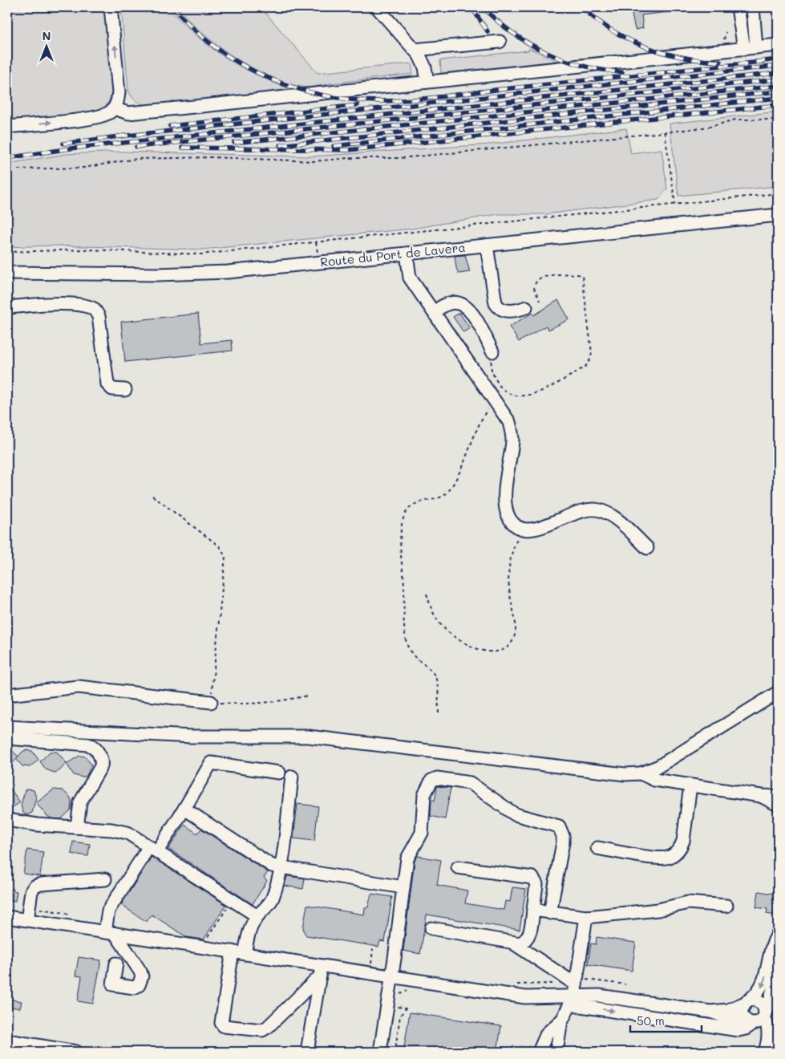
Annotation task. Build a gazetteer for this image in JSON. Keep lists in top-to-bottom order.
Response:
{
  "streets": {
    "street": ["Route du Port de Lavera"]
  },
  "scale_bar": "50 m",
  "north": "top"
}
